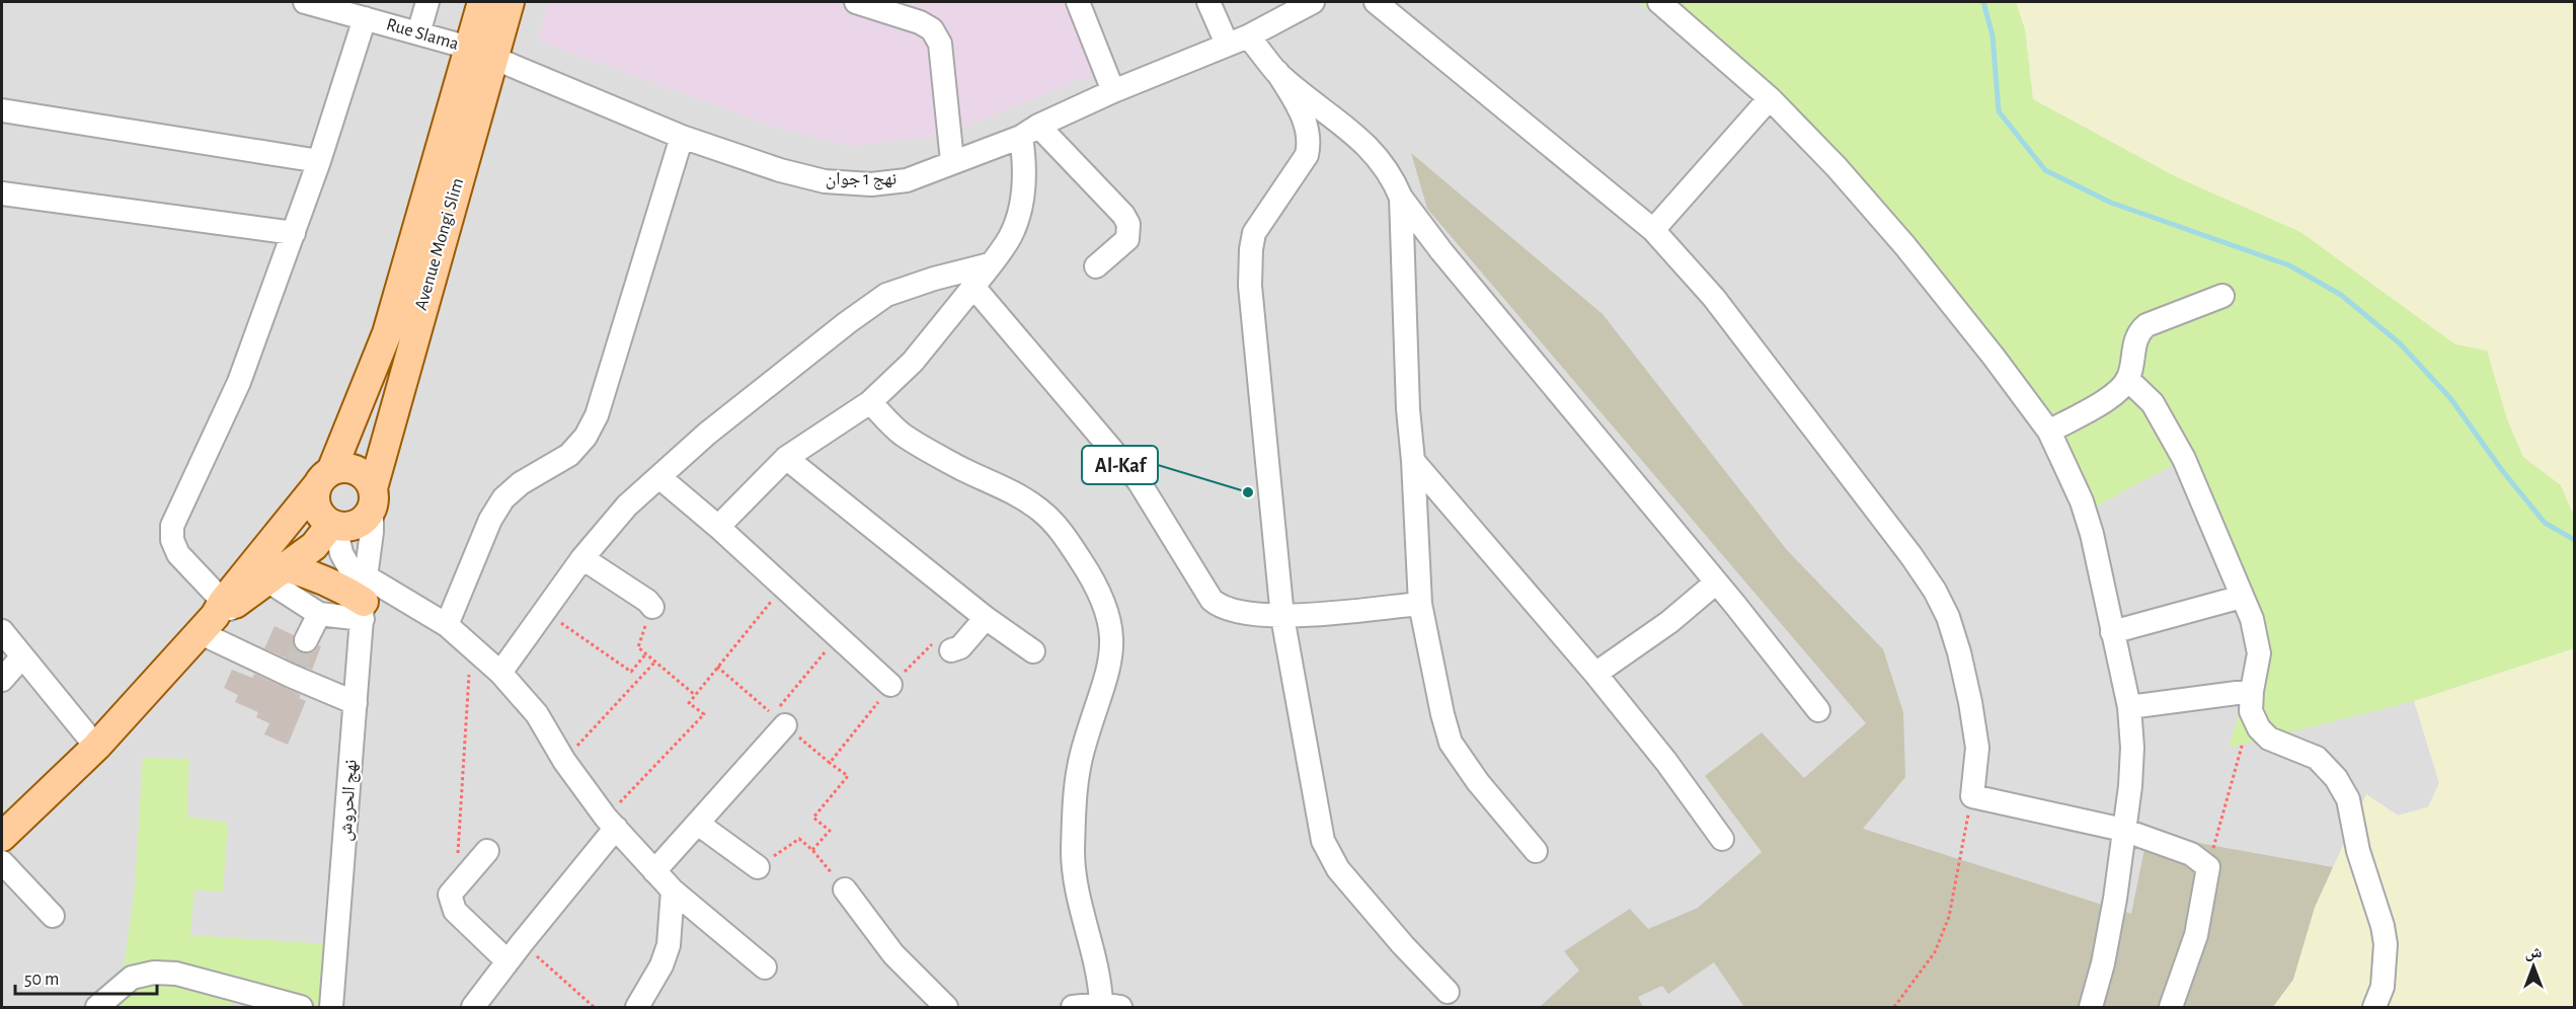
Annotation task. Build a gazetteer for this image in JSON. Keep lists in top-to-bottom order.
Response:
{
  "streets": {
    "main road": ["Avenue Mongi Slim"],
    "street": ["Rue Slama", "نهج 1 جوان", "نهج الحروش"]
  },
  "crossings": [
    ["Rue Slama", "نهج 1 جوان"],
    ["Rue Slama", "Avenue Mongi Slim"],
    ["نهج 1 جوان", "Avenue Mongi Slim"],
    ["Avenue Mongi Slim", "نهج الحروش"]
  ],
  "places": ["Al-Kaf"],
  "scale_bar": "50 m",
  "north": "top"
}
